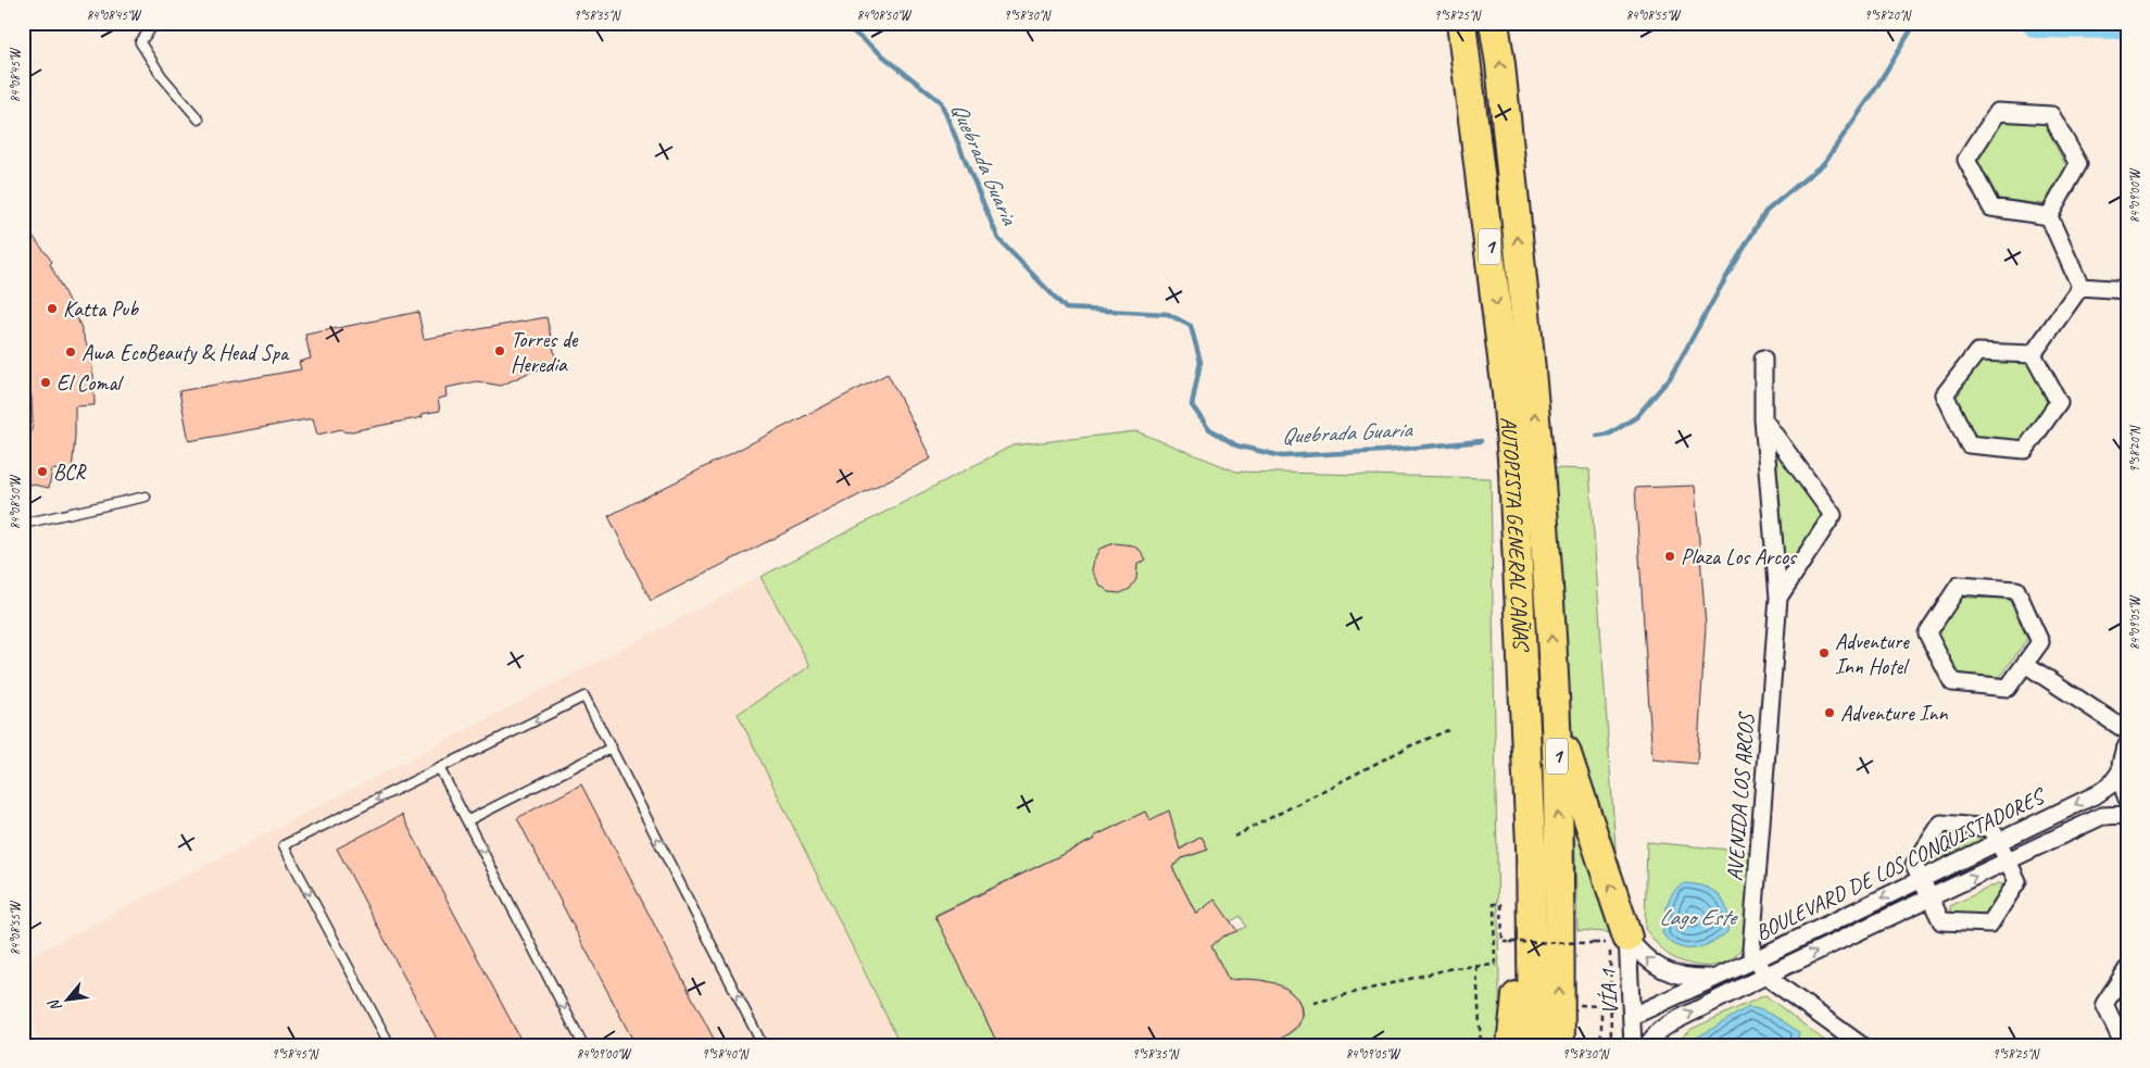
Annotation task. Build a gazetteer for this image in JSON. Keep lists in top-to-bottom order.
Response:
{
  "streets": {
    "highway": ["1", "AUTOPISTA GENERAL CAÑAS"],
    "street": ["AVENIDA LOS ARCOS", "BOULEVARD DE LOS CONQUISTADORES", "VÍA 1"]
  },
  "crossings": [
    ["AVENIDA LOS ARCOS", "BOULEVARD DE LOS CONQUISTADORES"],
    ["BOULEVARD DE LOS CONQUISTADORES", "VÍA 1"]
  ],
  "water": ["Quebrada Guaria", "Lago Este"],
  "places": [
    "Katta Pub",
    "Torres de Heredia",
    "Awa EcoBeauty & Head Spa",
    "El Comal",
    "BCR",
    "Plaza Los Arcos",
    "Adventure Inn Hotel",
    "Adventure Inn"
  ],
  "north": "bottom left",
  "coordinates": [
    "84°08'45\"W",
    "9°58'35\"N",
    "84°08'50\"W",
    "9°58'30\"N",
    "9°58'25\"N",
    "84°08'55\"W",
    "9°58'20\"N",
    "84°09'00\"W",
    "84°09'05\"W",
    "9°58'45\"N",
    "9°58'40\"N"
  ]
}
